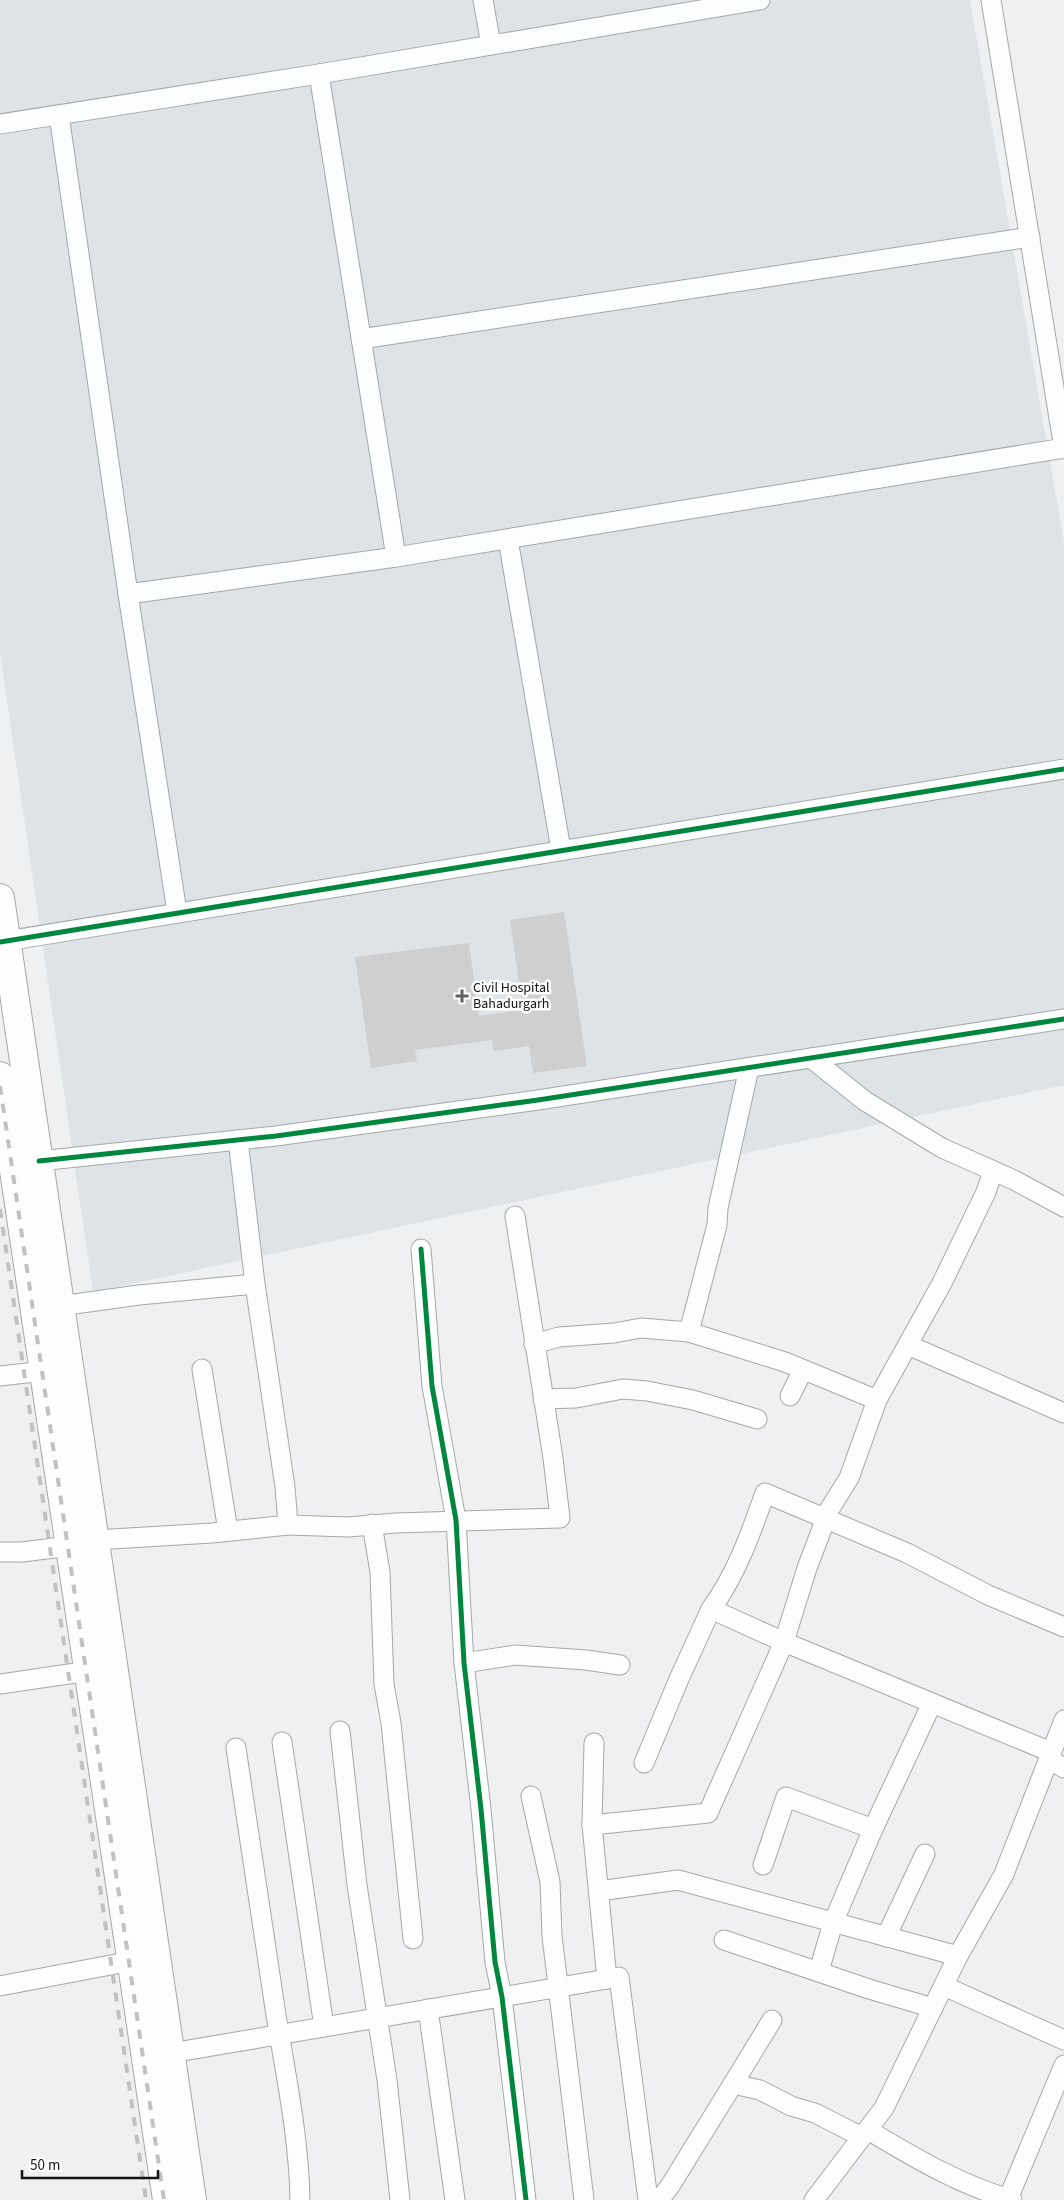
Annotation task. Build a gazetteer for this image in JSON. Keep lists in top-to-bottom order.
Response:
{
  "places": {
    "health": ["Civil Hospital Bahadurgarh"]
  },
  "scale_bar": "50 m"
}
